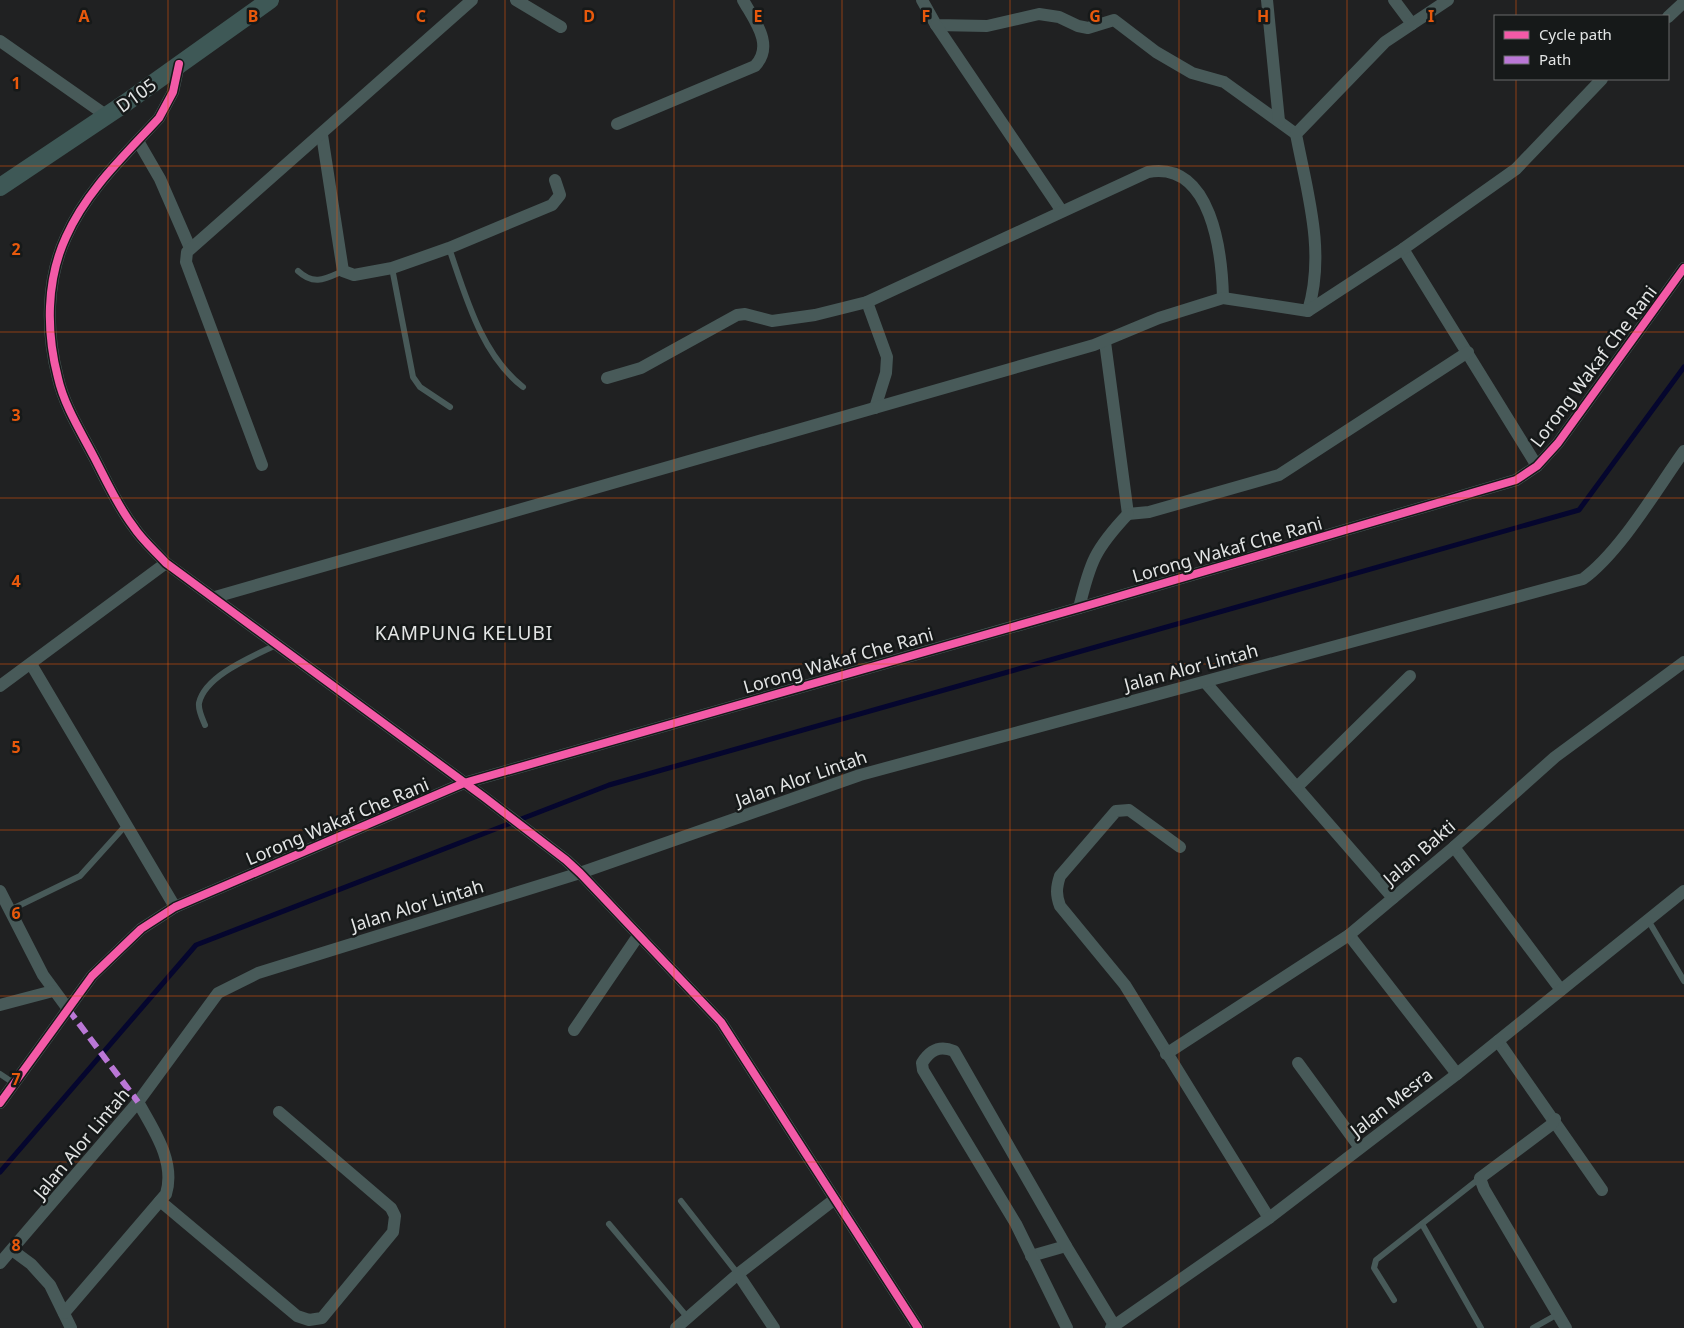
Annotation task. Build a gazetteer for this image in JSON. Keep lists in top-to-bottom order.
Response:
{
  "streets": {
    "street": [
      "D105",
      "Lorong Wakaf Che Rani",
      "Jalan Alor Lintah",
      "Jalan Bakti",
      "Jalan Mesra"
    ]
  },
  "districts": ["KAMPUNG KELUBI"],
  "legend": ["Cycle path", "Path"],
  "grid": {
    "columns": [
      "A",
      "B",
      "C",
      "D",
      "E",
      "F",
      "G",
      "H",
      "I"
    ],
    "rows": [
      "1",
      "2",
      "3",
      "4",
      "5",
      "6",
      "7",
      "8"
    ]
  }
}
